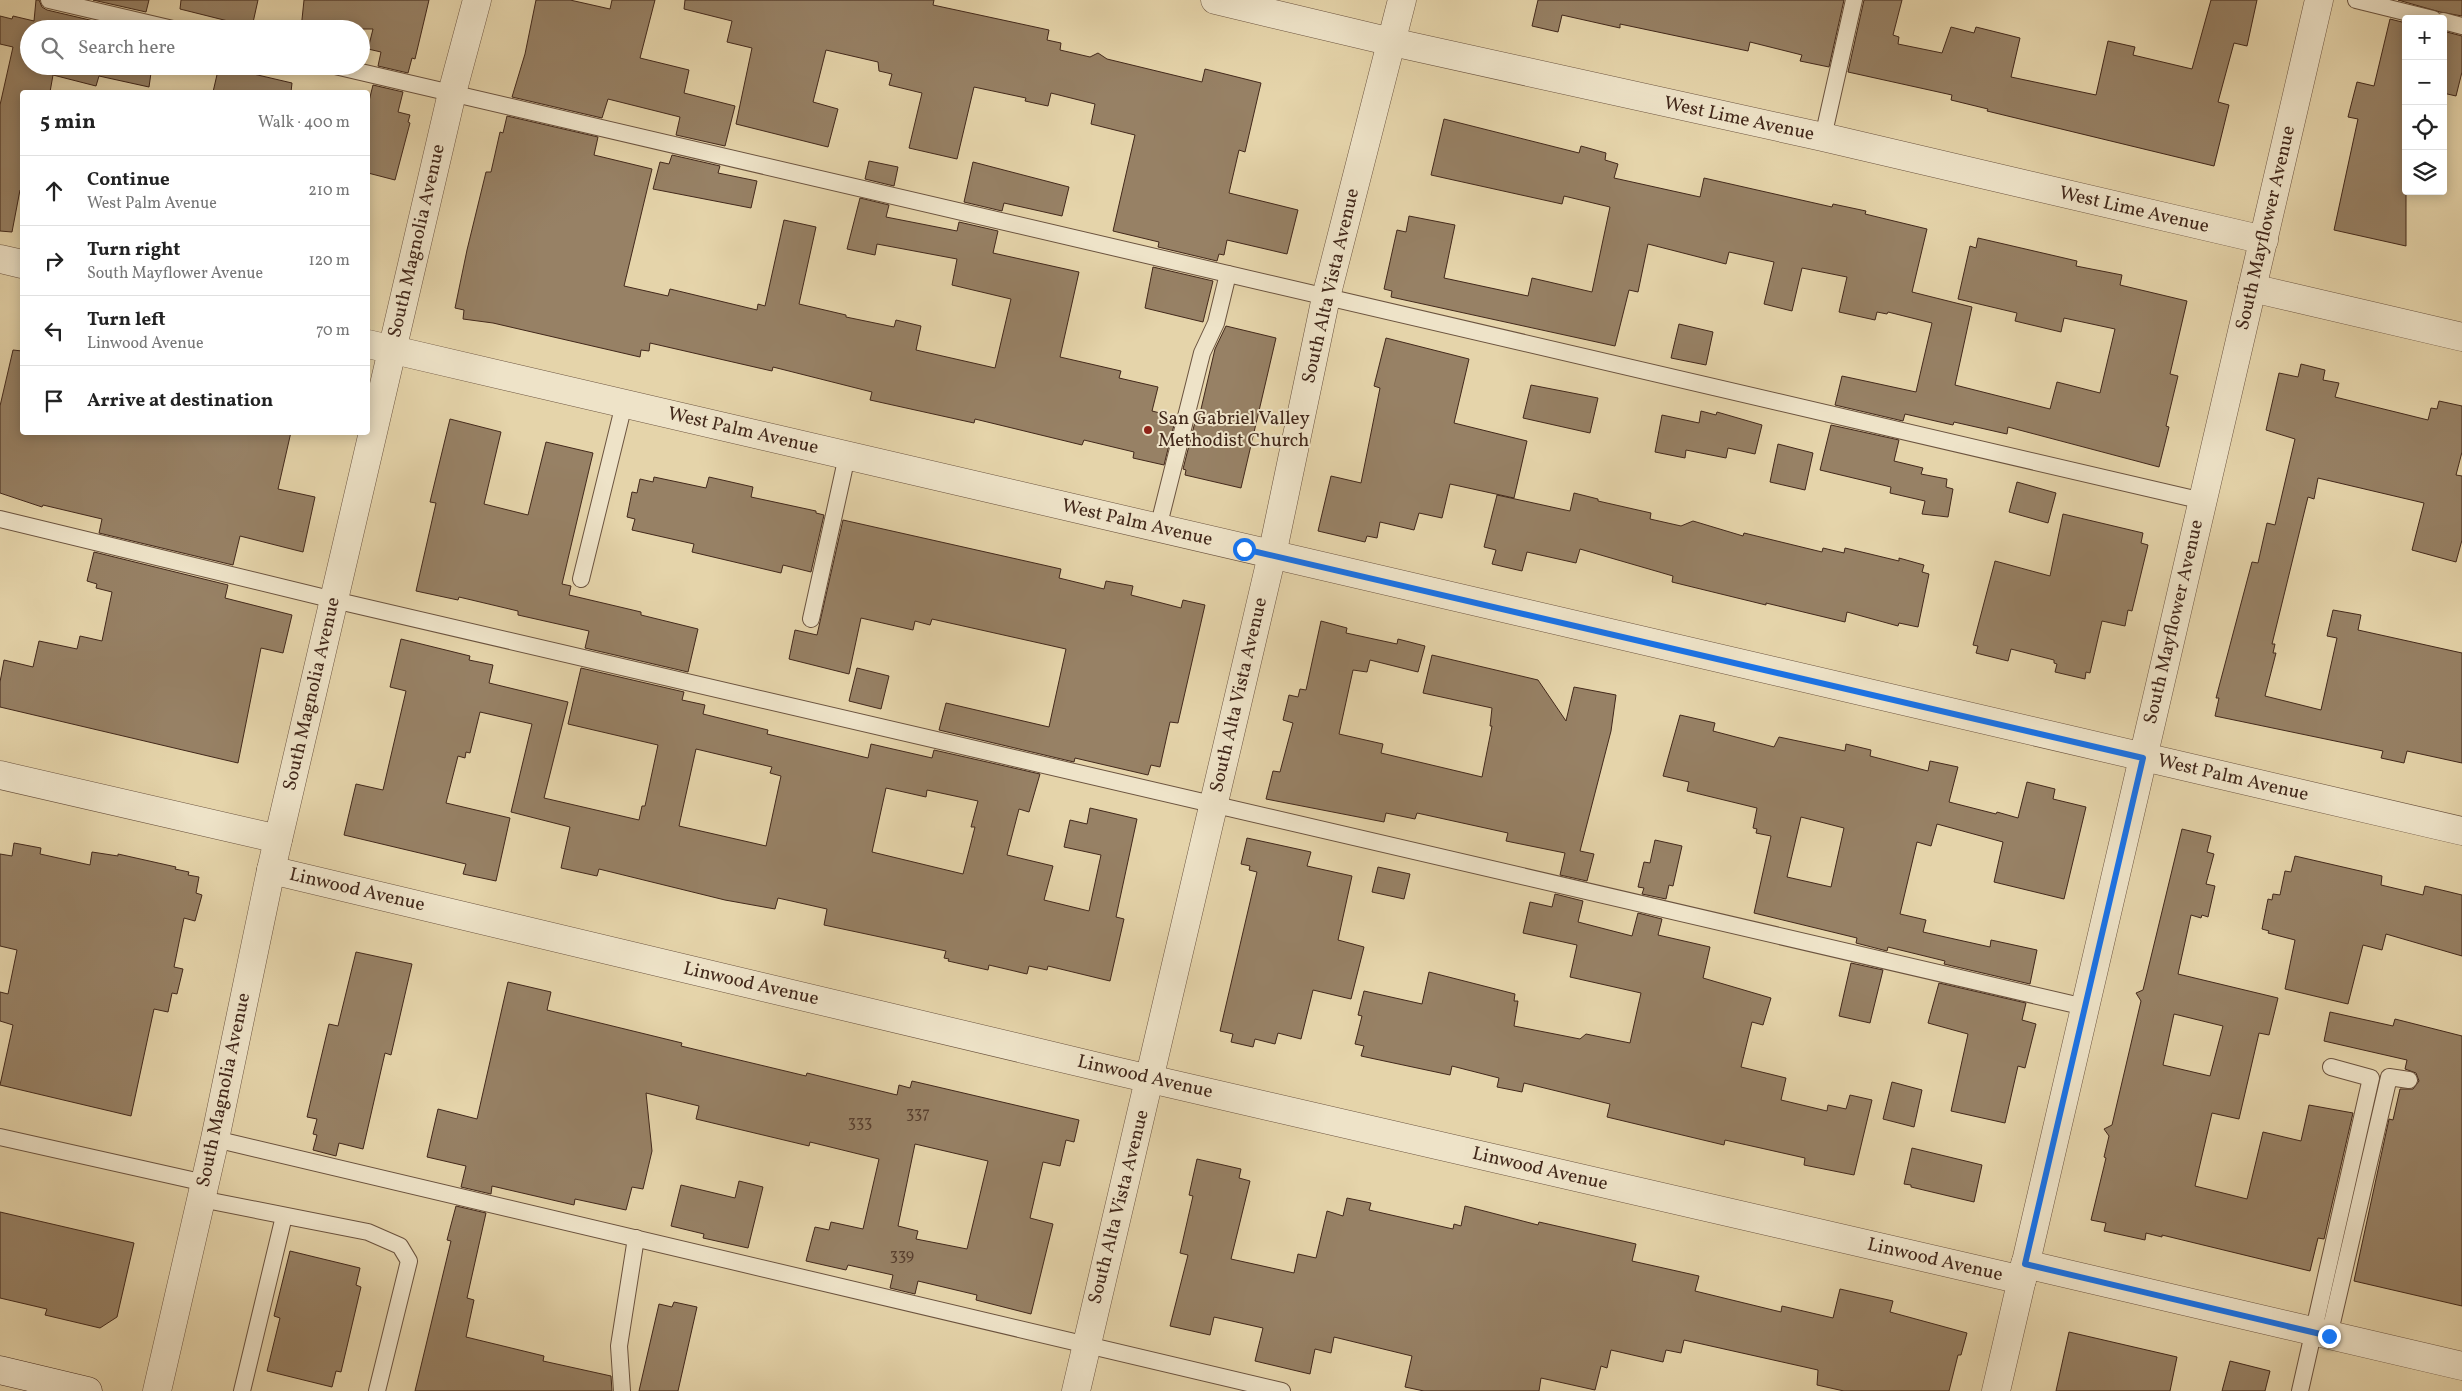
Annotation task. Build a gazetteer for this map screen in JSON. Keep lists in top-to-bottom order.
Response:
{
  "streets": {
    "street": [
      "West Lime Avenue",
      "South Mayflower Avenue",
      "South Magnolia Avenue",
      "South Alta Vista Avenue",
      "West Palm Avenue",
      "Linwood Avenue"
    ]
  },
  "crossings": [
    ["West Lime Avenue", "South Mayflower Avenue"],
    ["West Lime Avenue", "South Alta Vista Avenue"],
    ["South Mayflower Avenue", "West Palm Avenue"],
    ["South Mayflower Avenue", "Linwood Avenue"],
    ["South Magnolia Avenue", "West Palm Avenue"],
    ["South Magnolia Avenue", "Linwood Avenue"],
    ["South Alta Vista Avenue", "West Palm Avenue"],
    ["South Alta Vista Avenue", "Linwood Avenue"]
  ],
  "places": ["San Gabriel Valley Methodist Church"],
  "house_numbers": ["337", "333", "339"],
  "page": {
    "map_buttons": ["+", "−"],
    "search": "Search here",
    "heading": ["5 min", "Walk · 400 m"],
    "list": [
      ["Continue", "West Palm Avenue", "210 m"],
      ["Turn right", "South Mayflower Avenue", "120 m"],
      ["Turn left", "Linwood Avenue", "70 m"],
      "Arrive at destination"
    ]
  }
}
